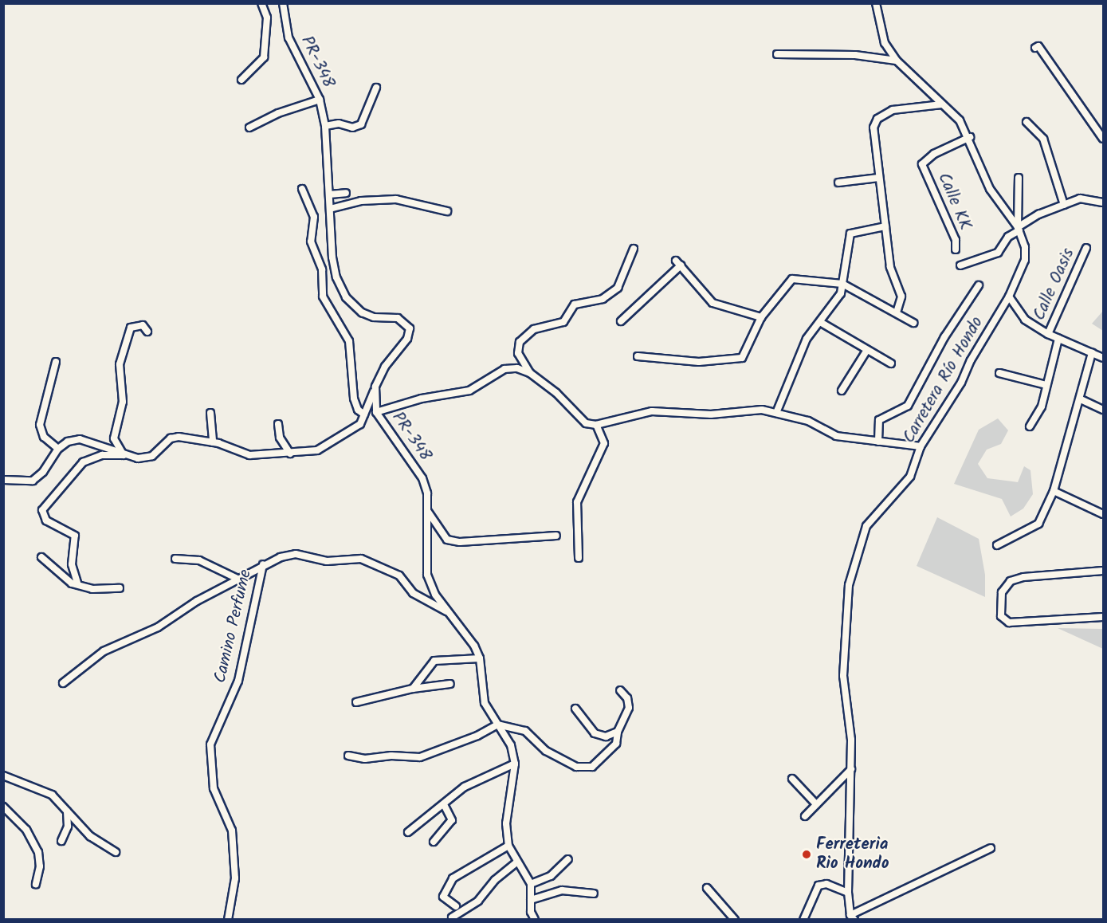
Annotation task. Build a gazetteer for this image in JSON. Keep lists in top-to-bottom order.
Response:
{
  "streets": {
    "street": [
      "PR-348",
      "Calle KK",
      "Calle Oasis",
      "Carretera Río Hondo",
      "Camino Perfume"
    ]
  },
  "crossings": [
    ["PR-348", "Camino Perfume"],
    ["Calle KK", "Carretera Río Hondo"]
  ],
  "places": ["Ferreteria Rio Hondo"]
}
